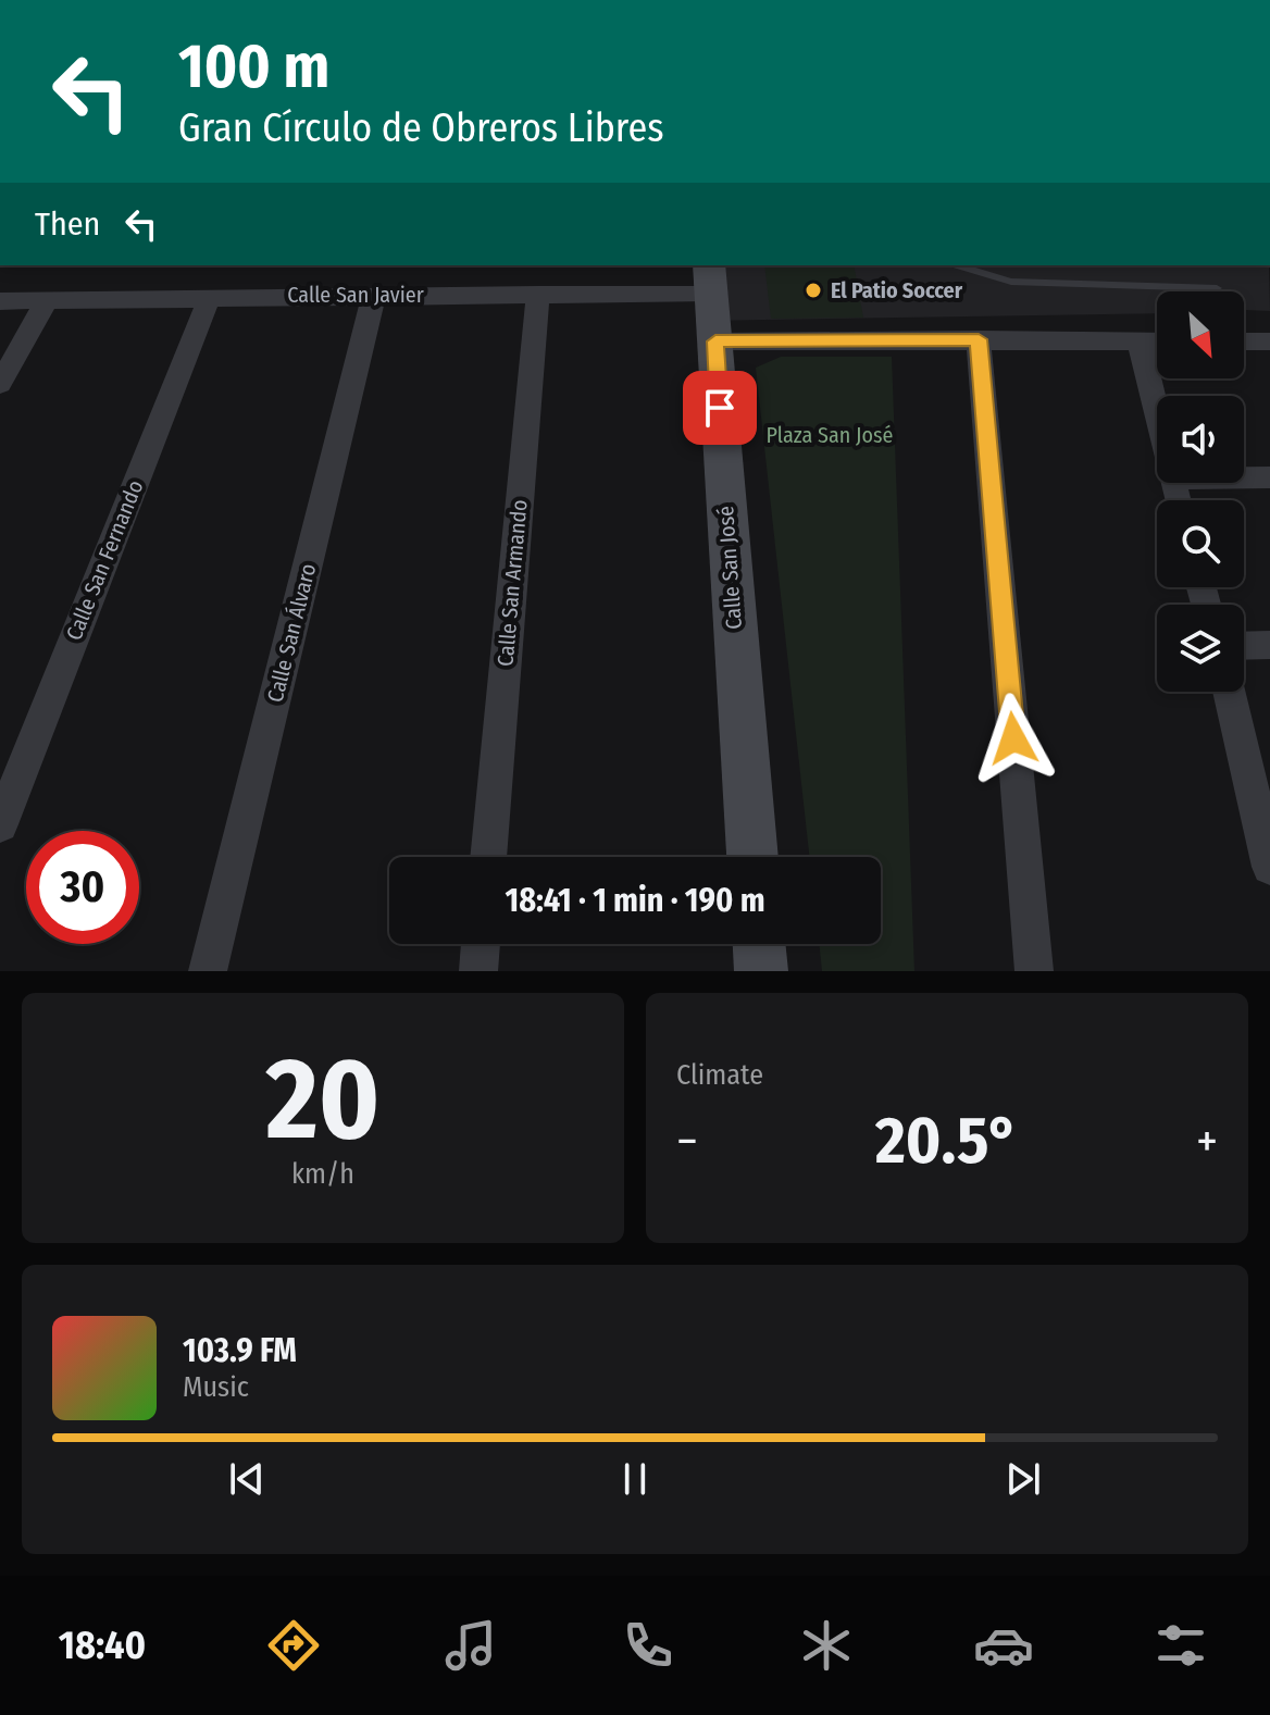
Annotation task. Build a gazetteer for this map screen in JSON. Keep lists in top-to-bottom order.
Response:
{
  "streets": {
    "street": [
      "Calle San Javier",
      "Calle San Fernando",
      "Calle San José",
      "Calle San Armando",
      "Calle San Álvaro"
    ]
  },
  "crossings": [
    ["Calle San Javier", "Calle San Fernando"],
    ["Calle San Javier", "Calle San José"],
    ["Calle San Javier", "Calle San Armando"],
    ["Calle San Javier", "Calle San Álvaro"]
  ],
  "parks": ["Plaza San José"],
  "places": ["El Patio Soccer"],
  "north": "bottom right",
  "page": {
    "turn": ["100 m", "Gran Círculo de Obreros Libres"],
    "then": "Then",
    "limit": "30",
    "trip": "18:41 · 1 min · 190 m",
    "tile": [
      ["20", "km/h"],
      "Climate"
    ],
    "heat": ["−", "20.5°", "+"],
    "song": ["103.9 FM", "Music"],
    "tabs": "18:40"
  }
}
